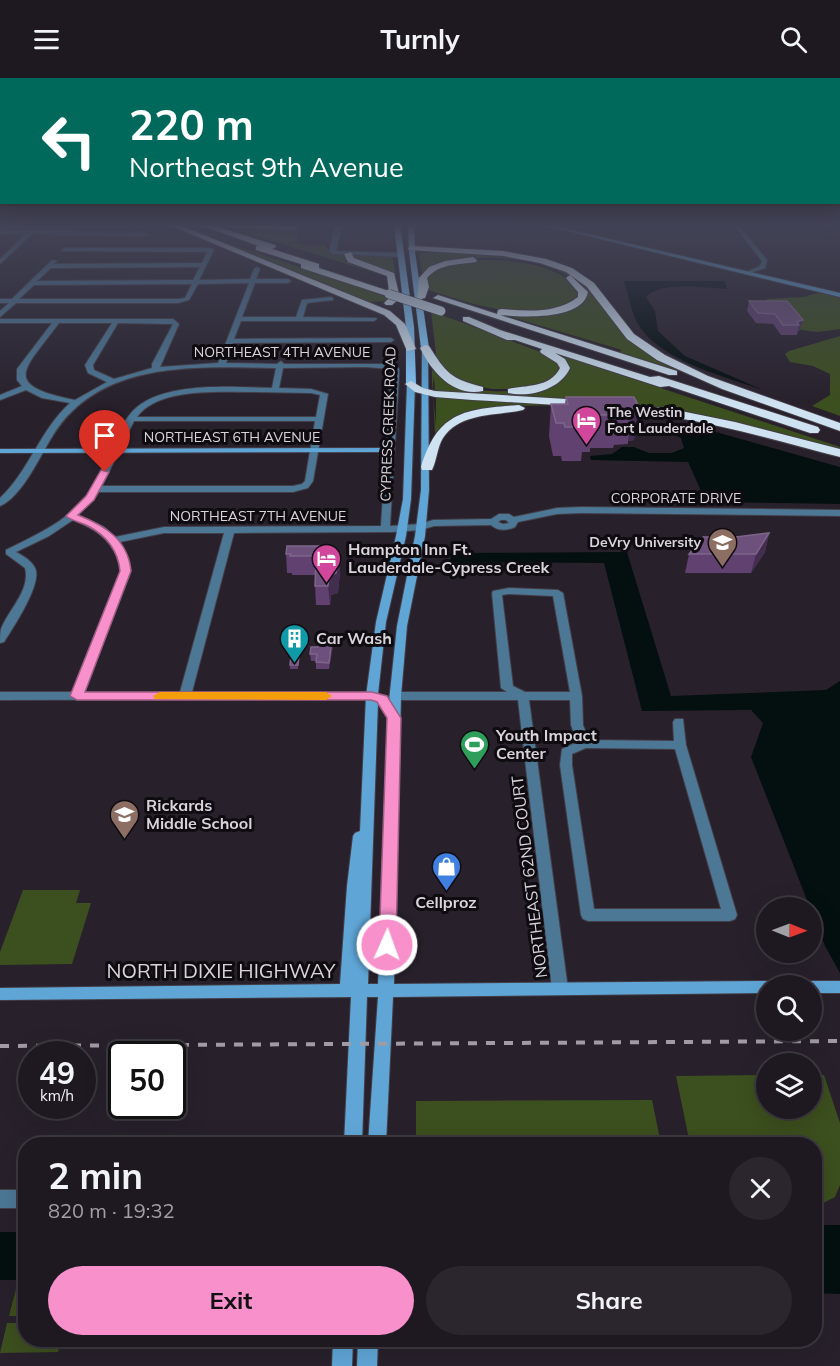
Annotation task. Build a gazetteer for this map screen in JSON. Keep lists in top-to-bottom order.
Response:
{
  "streets": {
    "main road": ["CYPRESS CREEK ROAD", "NORTHEAST 6TH AVENUE", "NORTH DIXIE HIGHWAY"],
    "street": [
      "NORTHEAST 4TH AVENUE",
      "CORPORATE DRIVE",
      "NORTHEAST 7TH AVENUE",
      "NORTHEAST 62ND COURT"
    ]
  },
  "crossings": [
    ["NORTHEAST 4TH AVENUE", "NORTHEAST 6TH AVENUE"],
    ["CYPRESS CREEK ROAD", "NORTHEAST 7TH AVENUE"],
    ["CYPRESS CREEK ROAD", "NORTH DIXIE HIGHWAY"],
    ["NORTHEAST 62ND COURT", "NORTH DIXIE HIGHWAY"]
  ],
  "places": {
    "hotel": ["The Westin Fort Lauderdale", "Hampton Inn Ft. Lauderdale-Cypress Creek"],
    "school or university": ["DeVry University", "Rickards Middle School"],
    "building": ["Car Wash"],
    "sports": ["Youth Impact Center"],
    "shop": ["Cellproz"]
  },
  "north": "right",
  "page": {
    "header": "Turnly",
    "turn": ["220 m", "Northeast 9th Avenue"],
    "speed": "49 km/h",
    "limit": "50",
    "heading": ["2 min", "820 m · 19:32"],
    "buttons": ["Exit", "Share"]
  }
}
